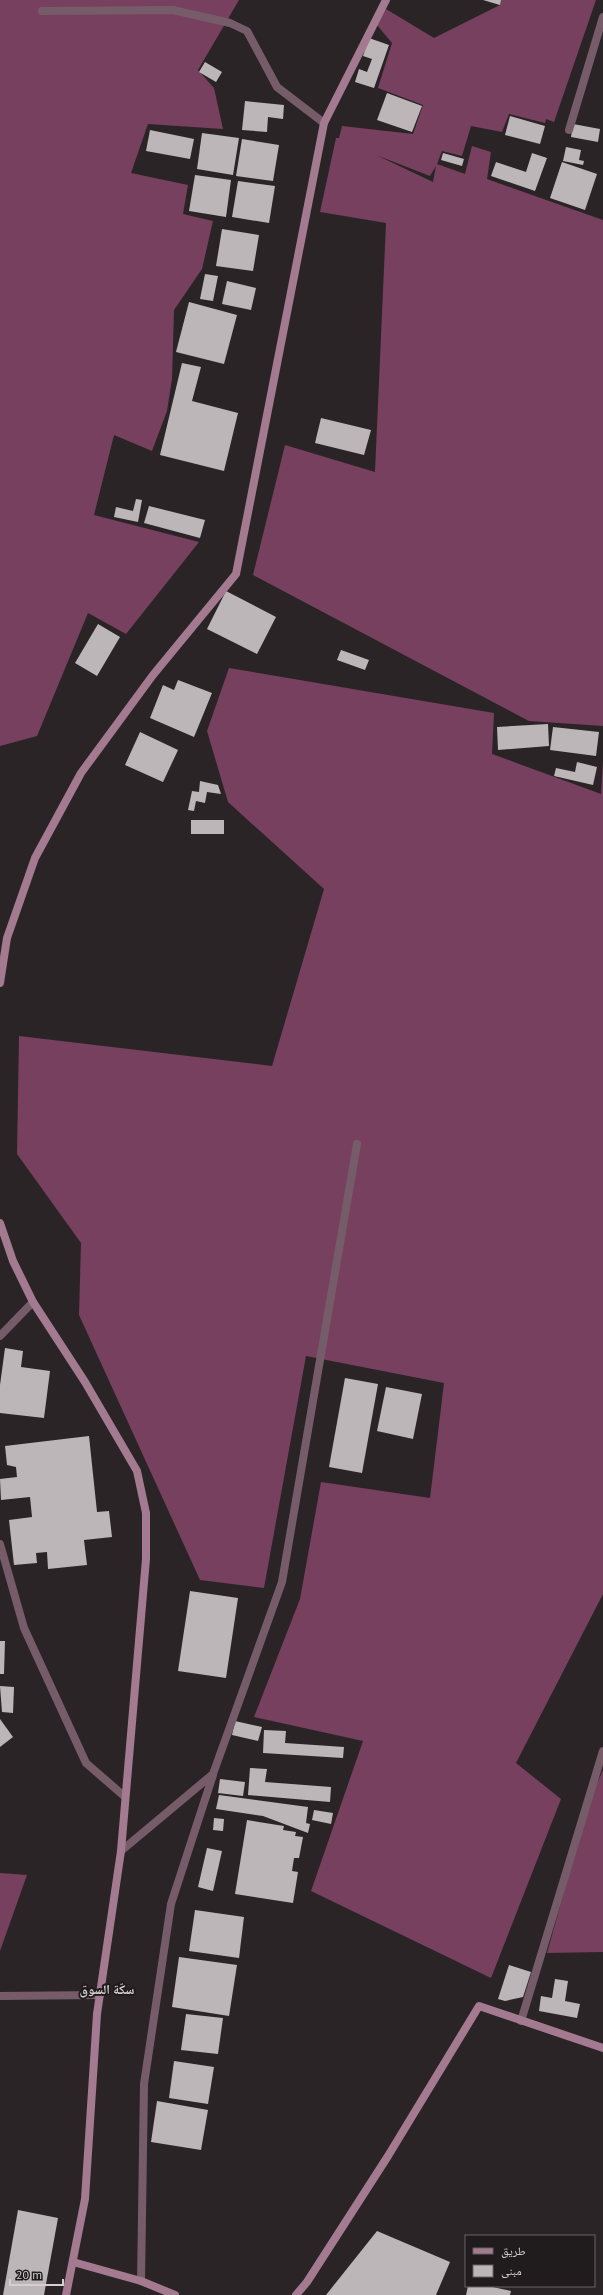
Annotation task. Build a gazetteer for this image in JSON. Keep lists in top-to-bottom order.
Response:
{
  "districts": ["سكّة السوق"],
  "legend": ["طريق", "مبنى"],
  "scale_bar": "20 m"
}
